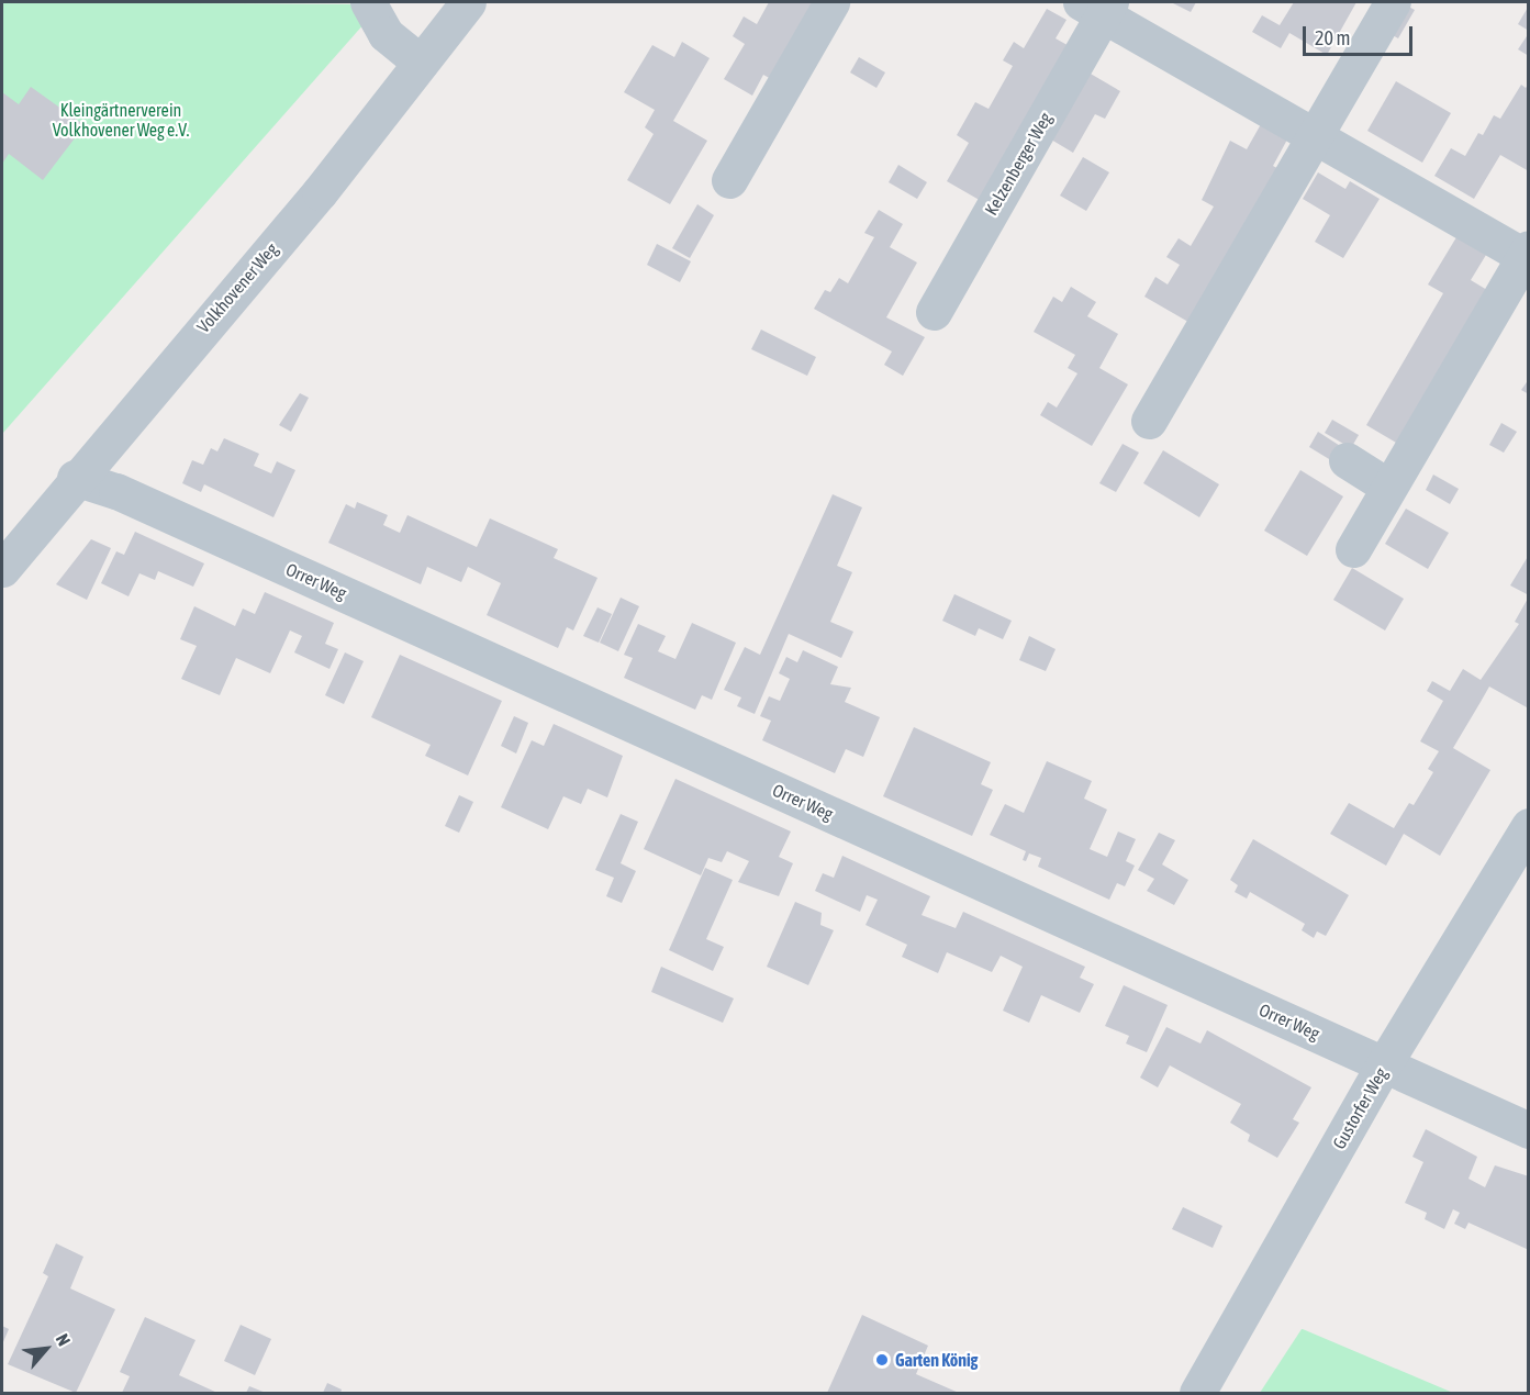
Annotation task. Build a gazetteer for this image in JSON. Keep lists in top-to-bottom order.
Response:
{
  "streets": {
    "street": [
      "Kelzenberger Weg",
      "Volkhovener Weg",
      "Orrer Weg",
      "Gustorfer Weg"
    ]
  },
  "crossings": [
    ["Volkhovener Weg", "Orrer Weg"],
    ["Orrer Weg", "Gustorfer Weg"]
  ],
  "parks": ["Kleingärtnerverein Volkhovener Weg e.V."],
  "places": ["Garten König"],
  "scale_bar": "20 m",
  "north": "top right"
}
